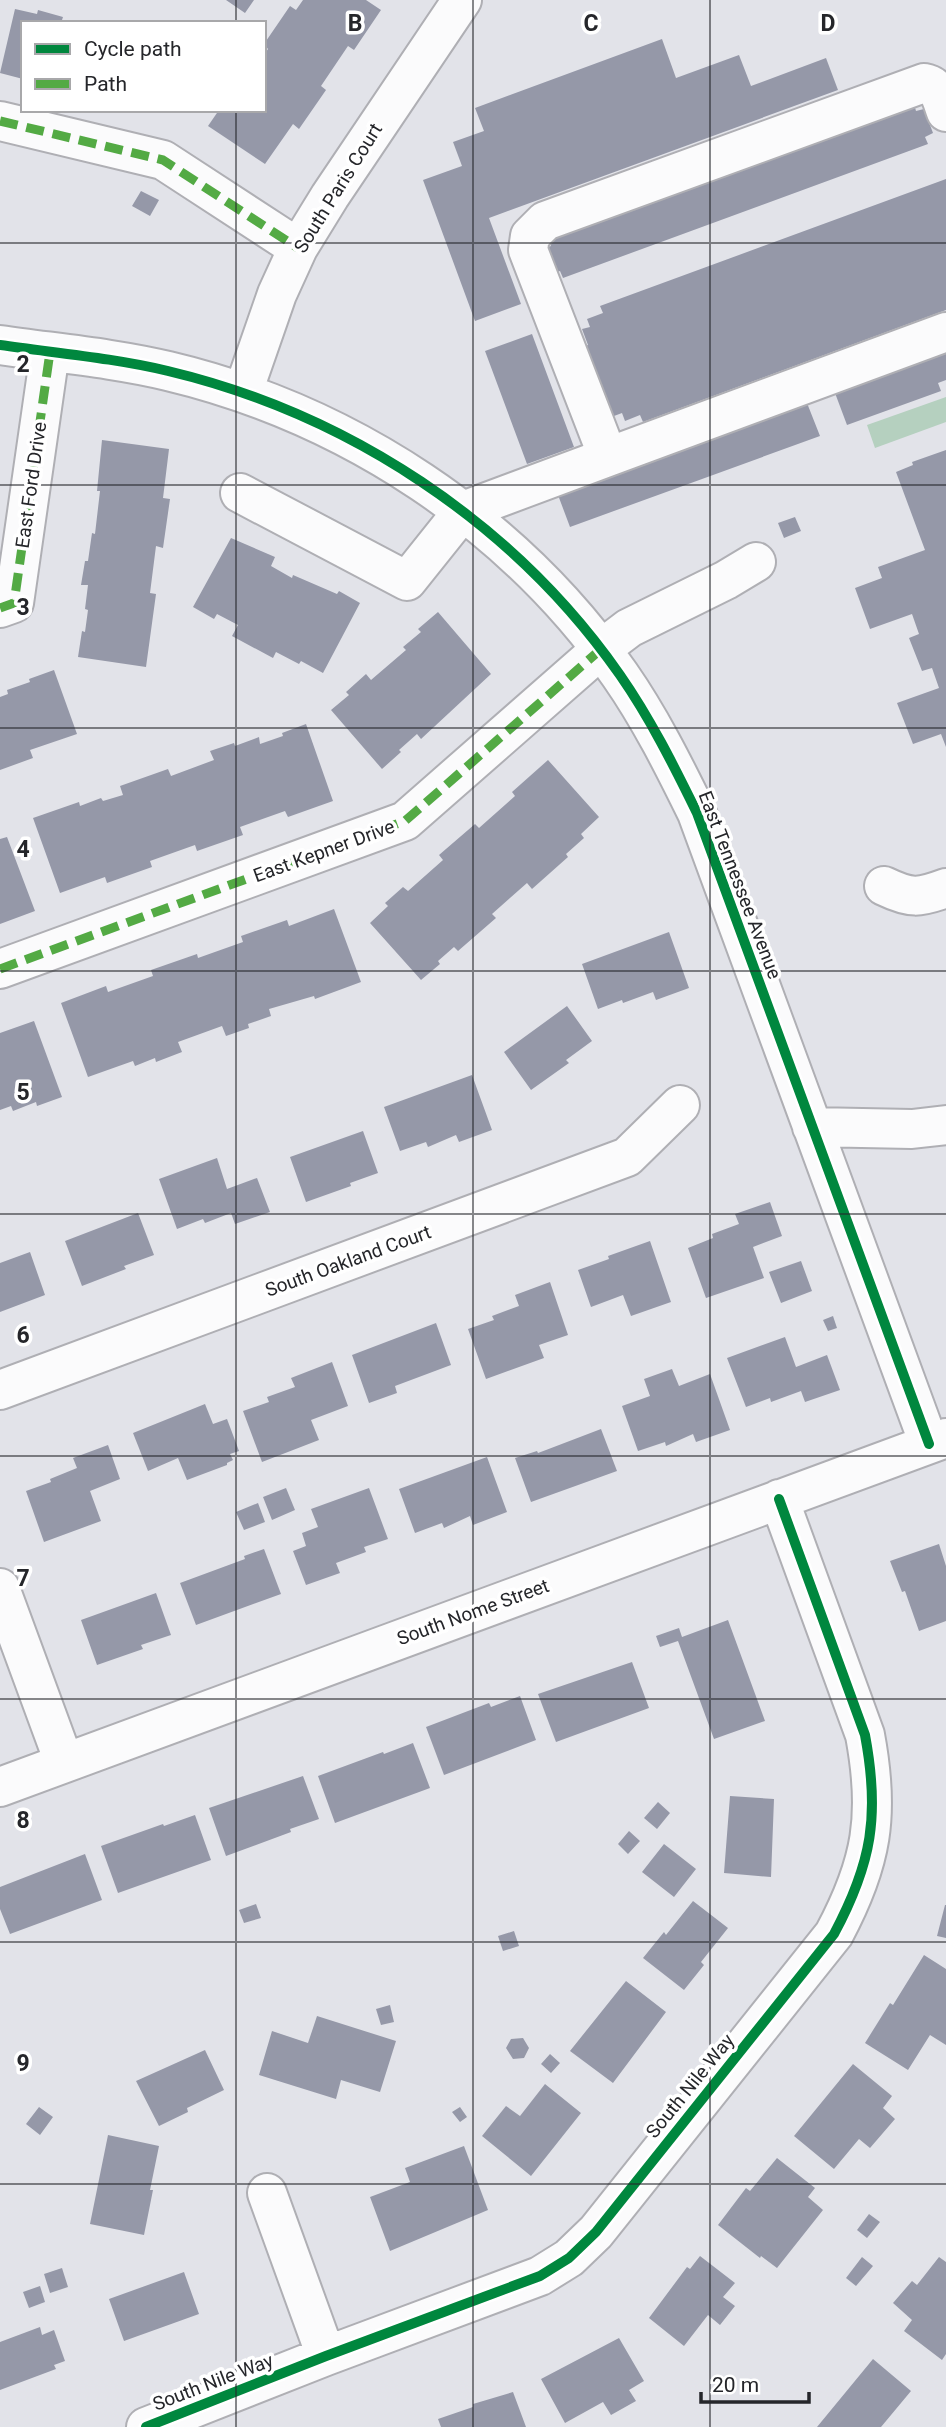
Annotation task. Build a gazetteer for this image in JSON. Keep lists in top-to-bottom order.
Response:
{
  "streets": {
    "street": [
      "South Paris Court",
      "East Ford Drive",
      "East Kepner Drive",
      "East Tennessee Avenue",
      "South Oakland Court",
      "South Nome Street",
      "South Nile Way"
    ]
  },
  "crossings": [
    ["South Paris Court", "East Tennessee Avenue"],
    ["East Ford Drive", "East Tennessee Avenue"],
    ["East Kepner Drive", "East Tennessee Avenue"],
    ["East Tennessee Avenue", "South Nome Street"],
    ["South Nome Street", "South Nile Way"]
  ],
  "legend": ["Cycle path", "Path"],
  "scale_bar": "20 m",
  "grid": {
    "columns": ["B", "C", "D"],
    "rows": [
      "2",
      "3",
      "4",
      "5",
      "6",
      "7",
      "8",
      "9"
    ]
  }
}
